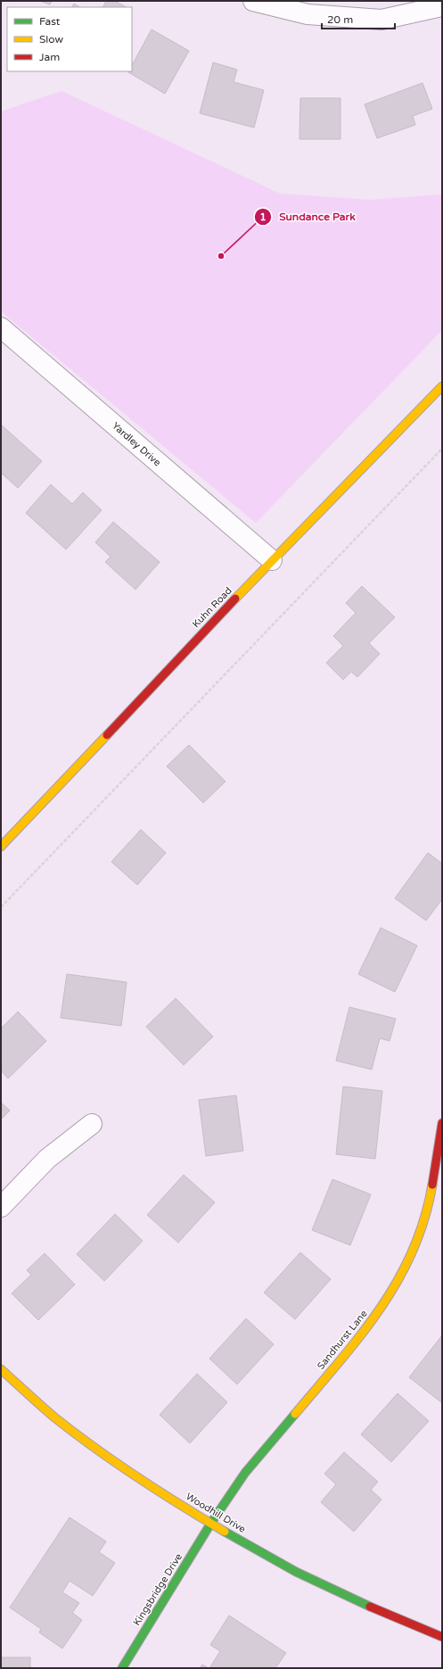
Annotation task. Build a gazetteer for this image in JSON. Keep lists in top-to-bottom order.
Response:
{
  "streets": {
    "street": [
      "Yardley Drive",
      "Kuhn Road",
      "Sandhurst Lane",
      "Woodhill Drive",
      "Kingsbridge Drive"
    ]
  },
  "crossings": [
    ["Yardley Drive", "Kuhn Road"],
    ["Sandhurst Lane", "Woodhill Drive"],
    ["Sandhurst Lane", "Kingsbridge Drive"],
    ["Woodhill Drive", "Kingsbridge Drive"]
  ],
  "places": ["Sundance Park"],
  "legend": ["Fast", "Slow", "Jam"],
  "scale_bar": "20 m"
}
